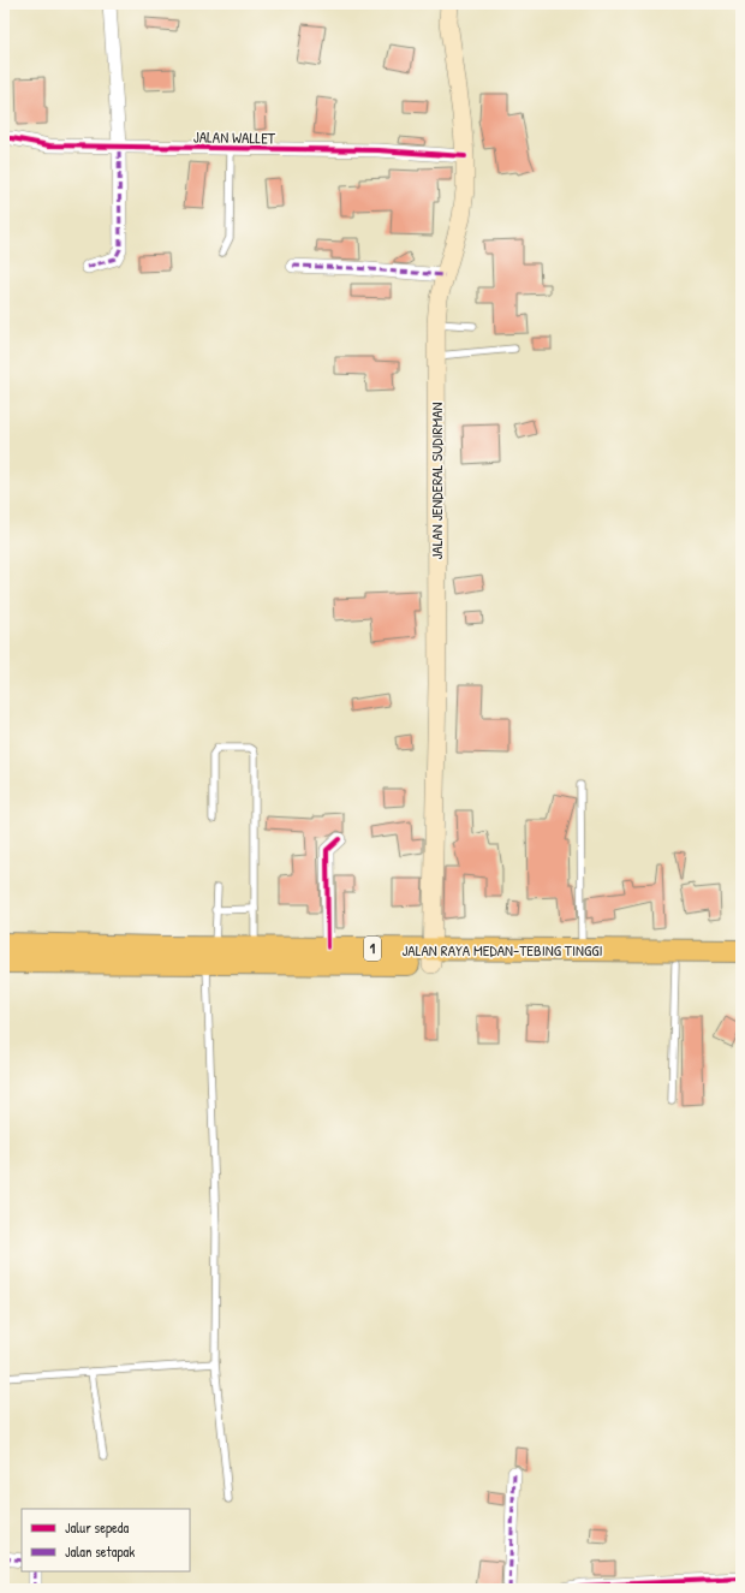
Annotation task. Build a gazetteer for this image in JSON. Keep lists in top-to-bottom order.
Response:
{
  "streets": {
    "highway": ["1", "JALAN RAYA MEDAN-TEBING TINGGI"],
    "main road": ["JALAN JENDERAL SUDIRMAN"],
    "street": ["JALAN WALLET"]
  },
  "crossings": [
    ["JALAN WALLET", "JALAN JENDERAL SUDIRMAN"],
    ["JALAN JENDERAL SUDIRMAN", "JALAN RAYA MEDAN-TEBING TINGGI"]
  ],
  "legend": ["Jalur sepeda", "Jalan setapak"]
}
